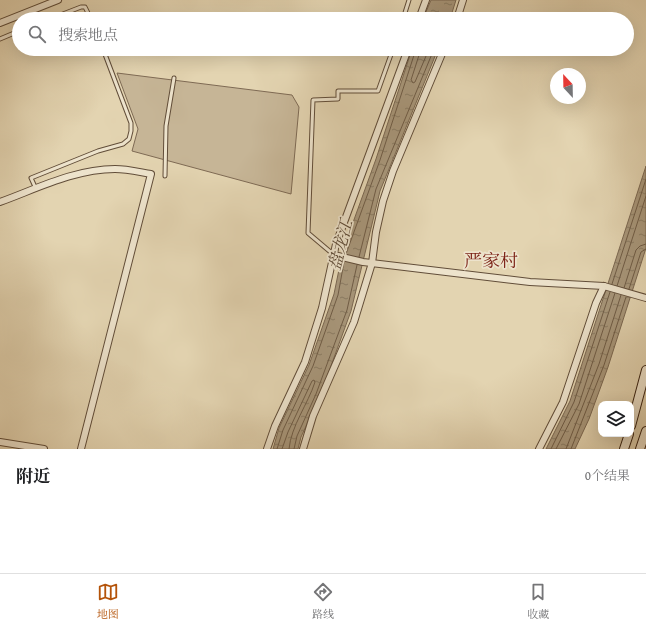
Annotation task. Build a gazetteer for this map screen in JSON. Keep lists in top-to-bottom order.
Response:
{
  "districts": ["严家村"],
  "water": ["盘龙江"],
  "north": "top",
  "page": {
    "search": "搜索地点",
    "heading": ["附近", "0个结果"],
    "nav": ["地图", "路线", "收藏"]
  }
}
